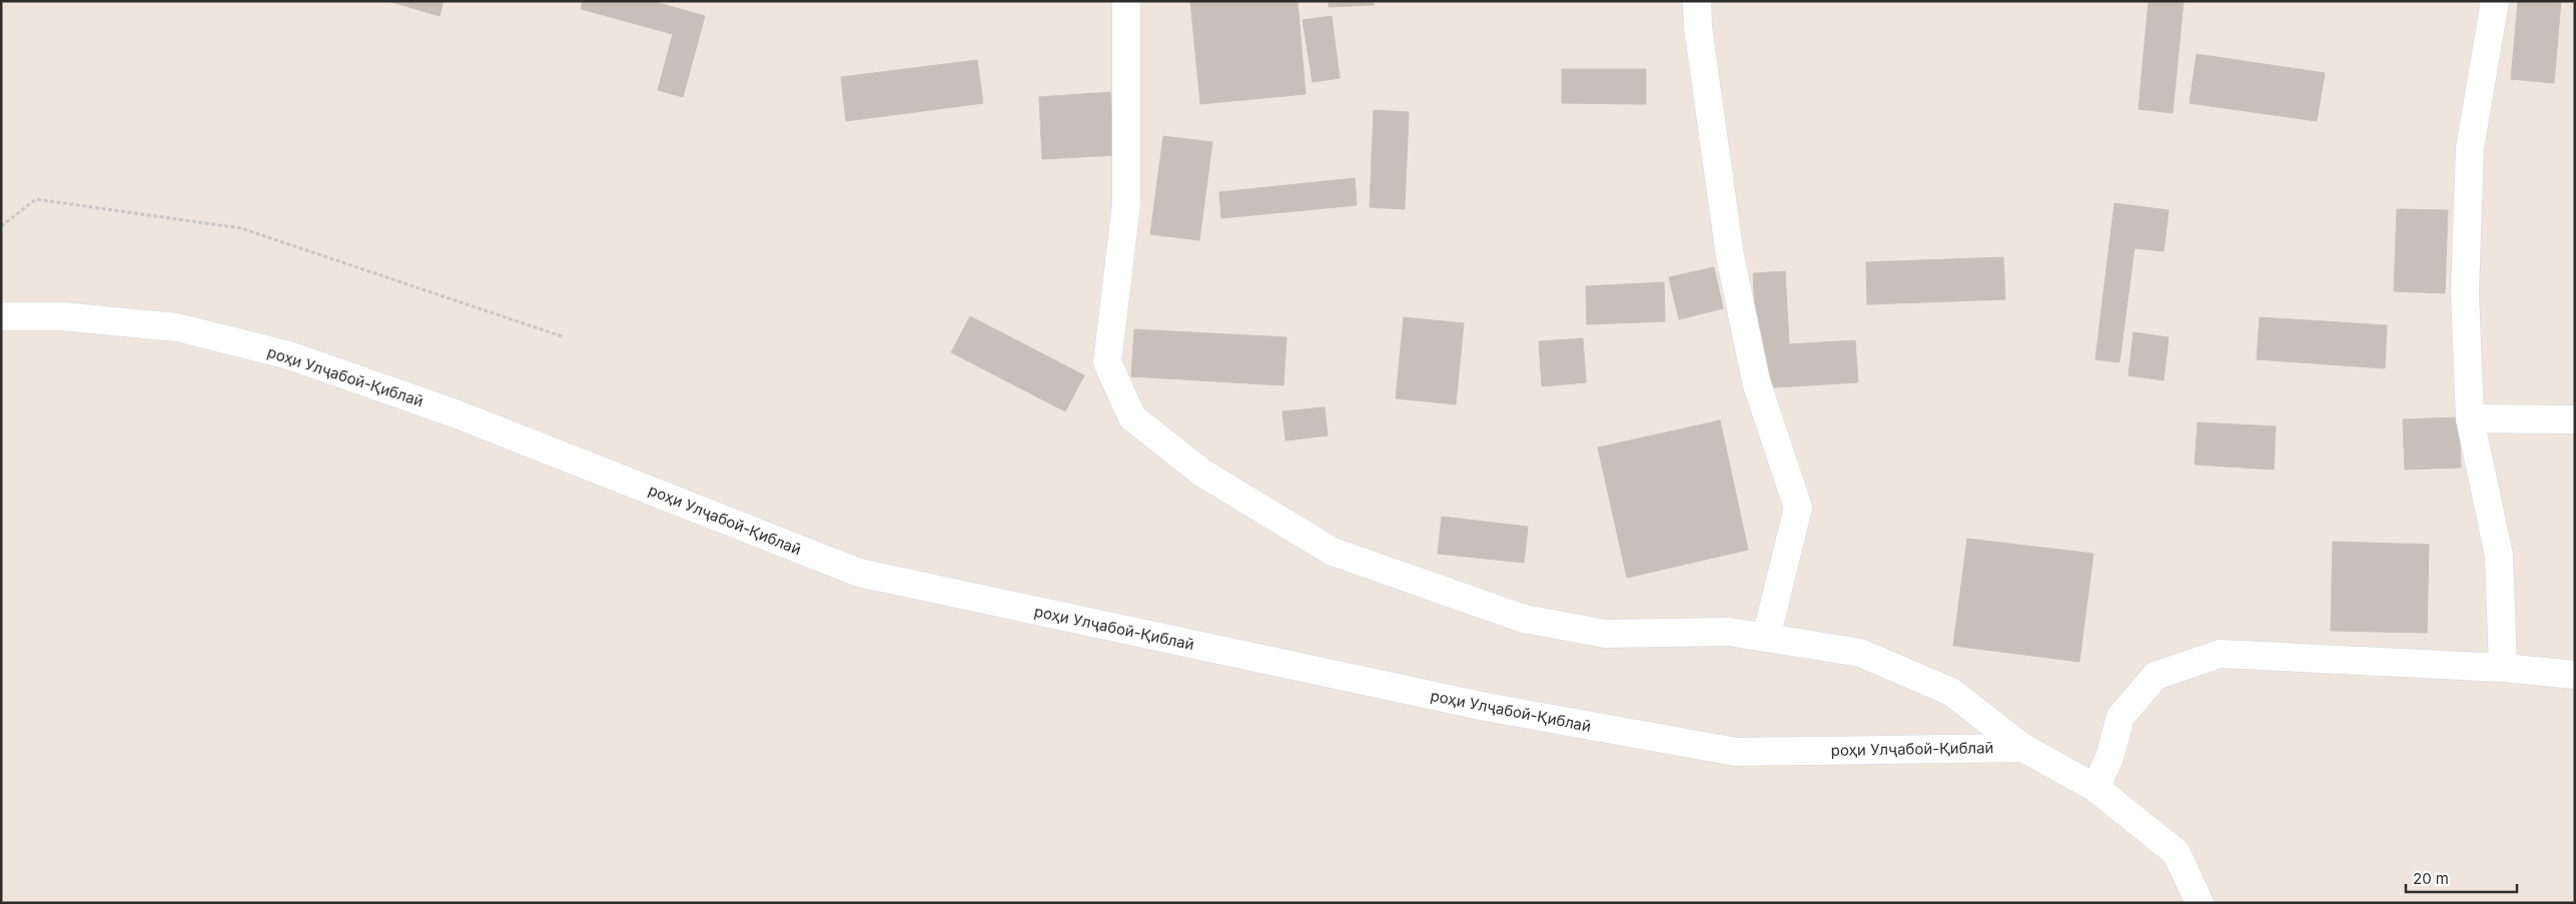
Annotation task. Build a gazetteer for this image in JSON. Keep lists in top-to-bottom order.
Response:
{
  "streets": {
    "street": ["роҳи Улҷабой-Қиблаӣ"]
  },
  "scale_bar": "20 m"
}
